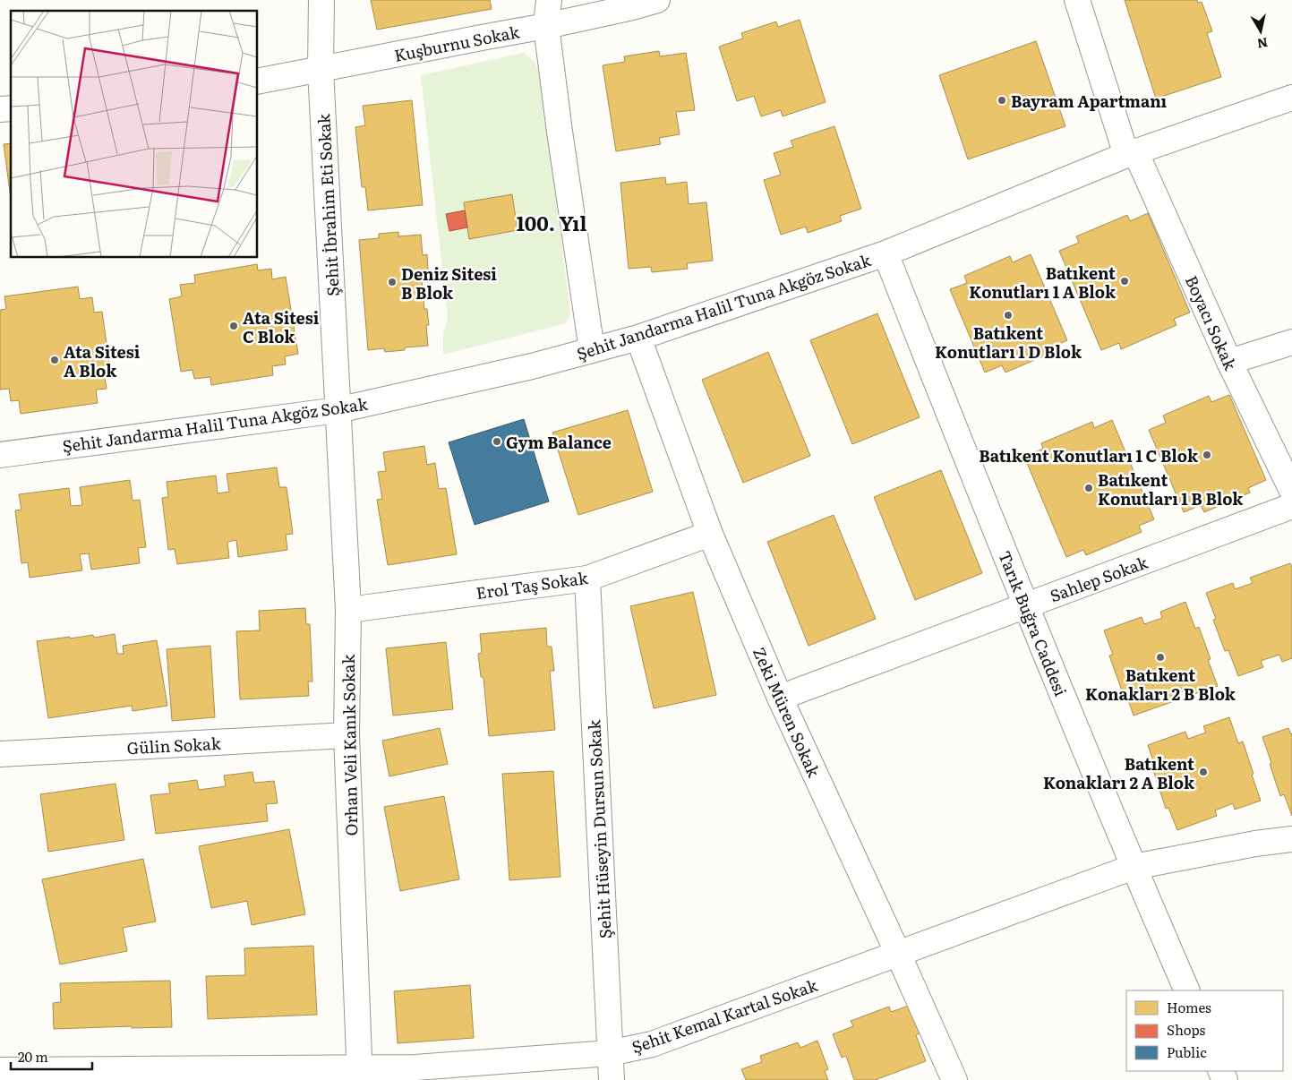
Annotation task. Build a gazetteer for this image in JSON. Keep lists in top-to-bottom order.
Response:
{
  "streets": {
    "street": [
      "Kuşburnu Sokak",
      "Şehit İbrahim Eti Sokak",
      "Şehit Jandarma Halil Tuna Akgöz Sokak",
      "Boyacı Sokak",
      "Sahlep Sokak",
      "Erol Taş Sokak",
      "Tarık Buğra Caddesi",
      "Zeki Müren Sokak",
      "Gülin Sokak",
      "Orhan Veli Kanık Sokak",
      "Şehit Hüseyin Dursun Sokak",
      "Şehit Kemal Kartal Sokak"
    ]
  },
  "crossings": [
    ["Kuşburnu Sokak", "Şehit İbrahim Eti Sokak"],
    ["Şehit İbrahim Eti Sokak", "Şehit Jandarma Halil Tuna Akgöz Sokak"],
    ["Şehit İbrahim Eti Sokak", "Orhan Veli Kanık Sokak"],
    ["Şehit Jandarma Halil Tuna Akgöz Sokak", "Boyacı Sokak"],
    ["Şehit Jandarma Halil Tuna Akgöz Sokak", "Tarık Buğra Caddesi"],
    ["Şehit Jandarma Halil Tuna Akgöz Sokak", "Zeki Müren Sokak"],
    ["Şehit Jandarma Halil Tuna Akgöz Sokak", "Orhan Veli Kanık Sokak"],
    ["Sahlep Sokak", "Tarık Buğra Caddesi"],
    ["Sahlep Sokak", "Zeki Müren Sokak"],
    ["Erol Taş Sokak", "Zeki Müren Sokak"],
    ["Erol Taş Sokak", "Orhan Veli Kanık Sokak"],
    ["Erol Taş Sokak", "Şehit Hüseyin Dursun Sokak"],
    ["Tarık Buğra Caddesi", "Şehit Kemal Kartal Sokak"],
    ["Zeki Müren Sokak", "Şehit Kemal Kartal Sokak"],
    ["Gülin Sokak", "Orhan Veli Kanık Sokak"],
    ["Orhan Veli Kanık Sokak", "Şehit Kemal Kartal Sokak"],
    ["Şehit Hüseyin Dursun Sokak", "Şehit Kemal Kartal Sokak"]
  ],
  "districts": ["100. Yıl"],
  "places": [
    "Bayram Apartmanı",
    "Batıkent Konutları 1 A Blok",
    "Deniz Sitesi B Blok",
    "Batıkent Konutları 1 D Blok",
    "Ata Sitesi C Blok",
    "Ata Sitesi A Blok",
    "Gym Balance",
    "Batıkent Konutları 1 C Blok",
    "Batıkent Konutları 1 B Blok",
    "Batıkent Konakları 2 B Blok",
    "Batıkent Konakları 2 A Blok"
  ],
  "legend": ["Homes", "Shops", "Public"],
  "scale_bar": "20 m",
  "north": "bottom"
}
